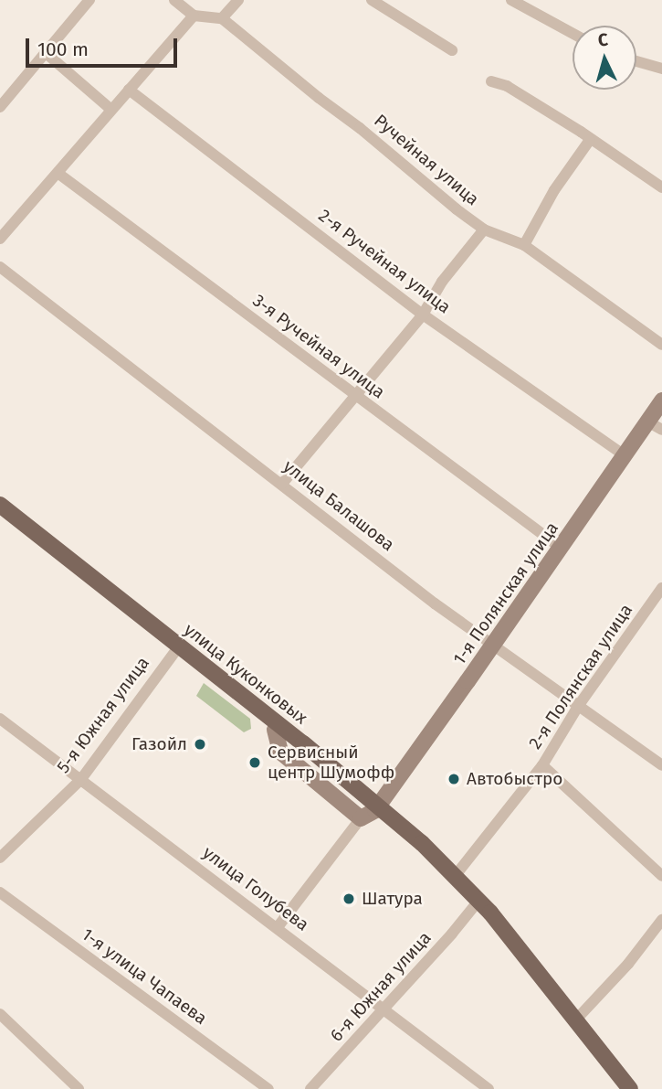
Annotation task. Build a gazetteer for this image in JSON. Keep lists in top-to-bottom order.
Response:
{
  "streets": {
    "main road": ["улица Куконковых"],
    "street": [
      "Ручейная улица",
      "2-я Ручейная улица",
      "3-я Ручейная улица",
      "улица Балашова",
      "1-я Полянская улица",
      "2-я Полянская улица",
      "5-я Южная улица",
      "улица Голубева",
      "1-я улица Чапаева",
      "6-я Южная улица"
    ]
  },
  "crossings": [
    ["2-я Ручейная улица", "1-я Полянская улица"],
    ["3-я Ручейная улица", "1-я Полянская улица"],
    ["улица Балашова", "1-я Полянская улица"],
    ["улица Балашова", "2-я Полянская улица"],
    ["1-я Полянская улица", "улица Куконковых"],
    ["улица Куконковых", "2-я Полянская улица"],
    ["улица Куконковых", "5-я Южная улица"],
    ["улица Куконковых", "6-я Южная улица"],
    ["5-я Южная улица", "улица Голубева"],
    ["улица Голубева", "6-я Южная улица"]
  ],
  "places": [
    "Газойл",
    "Сервисный центр Шумофф",
    "Автобыстро",
    "Шатура"
  ],
  "scale_bar": "100 m",
  "north": "top"
}
